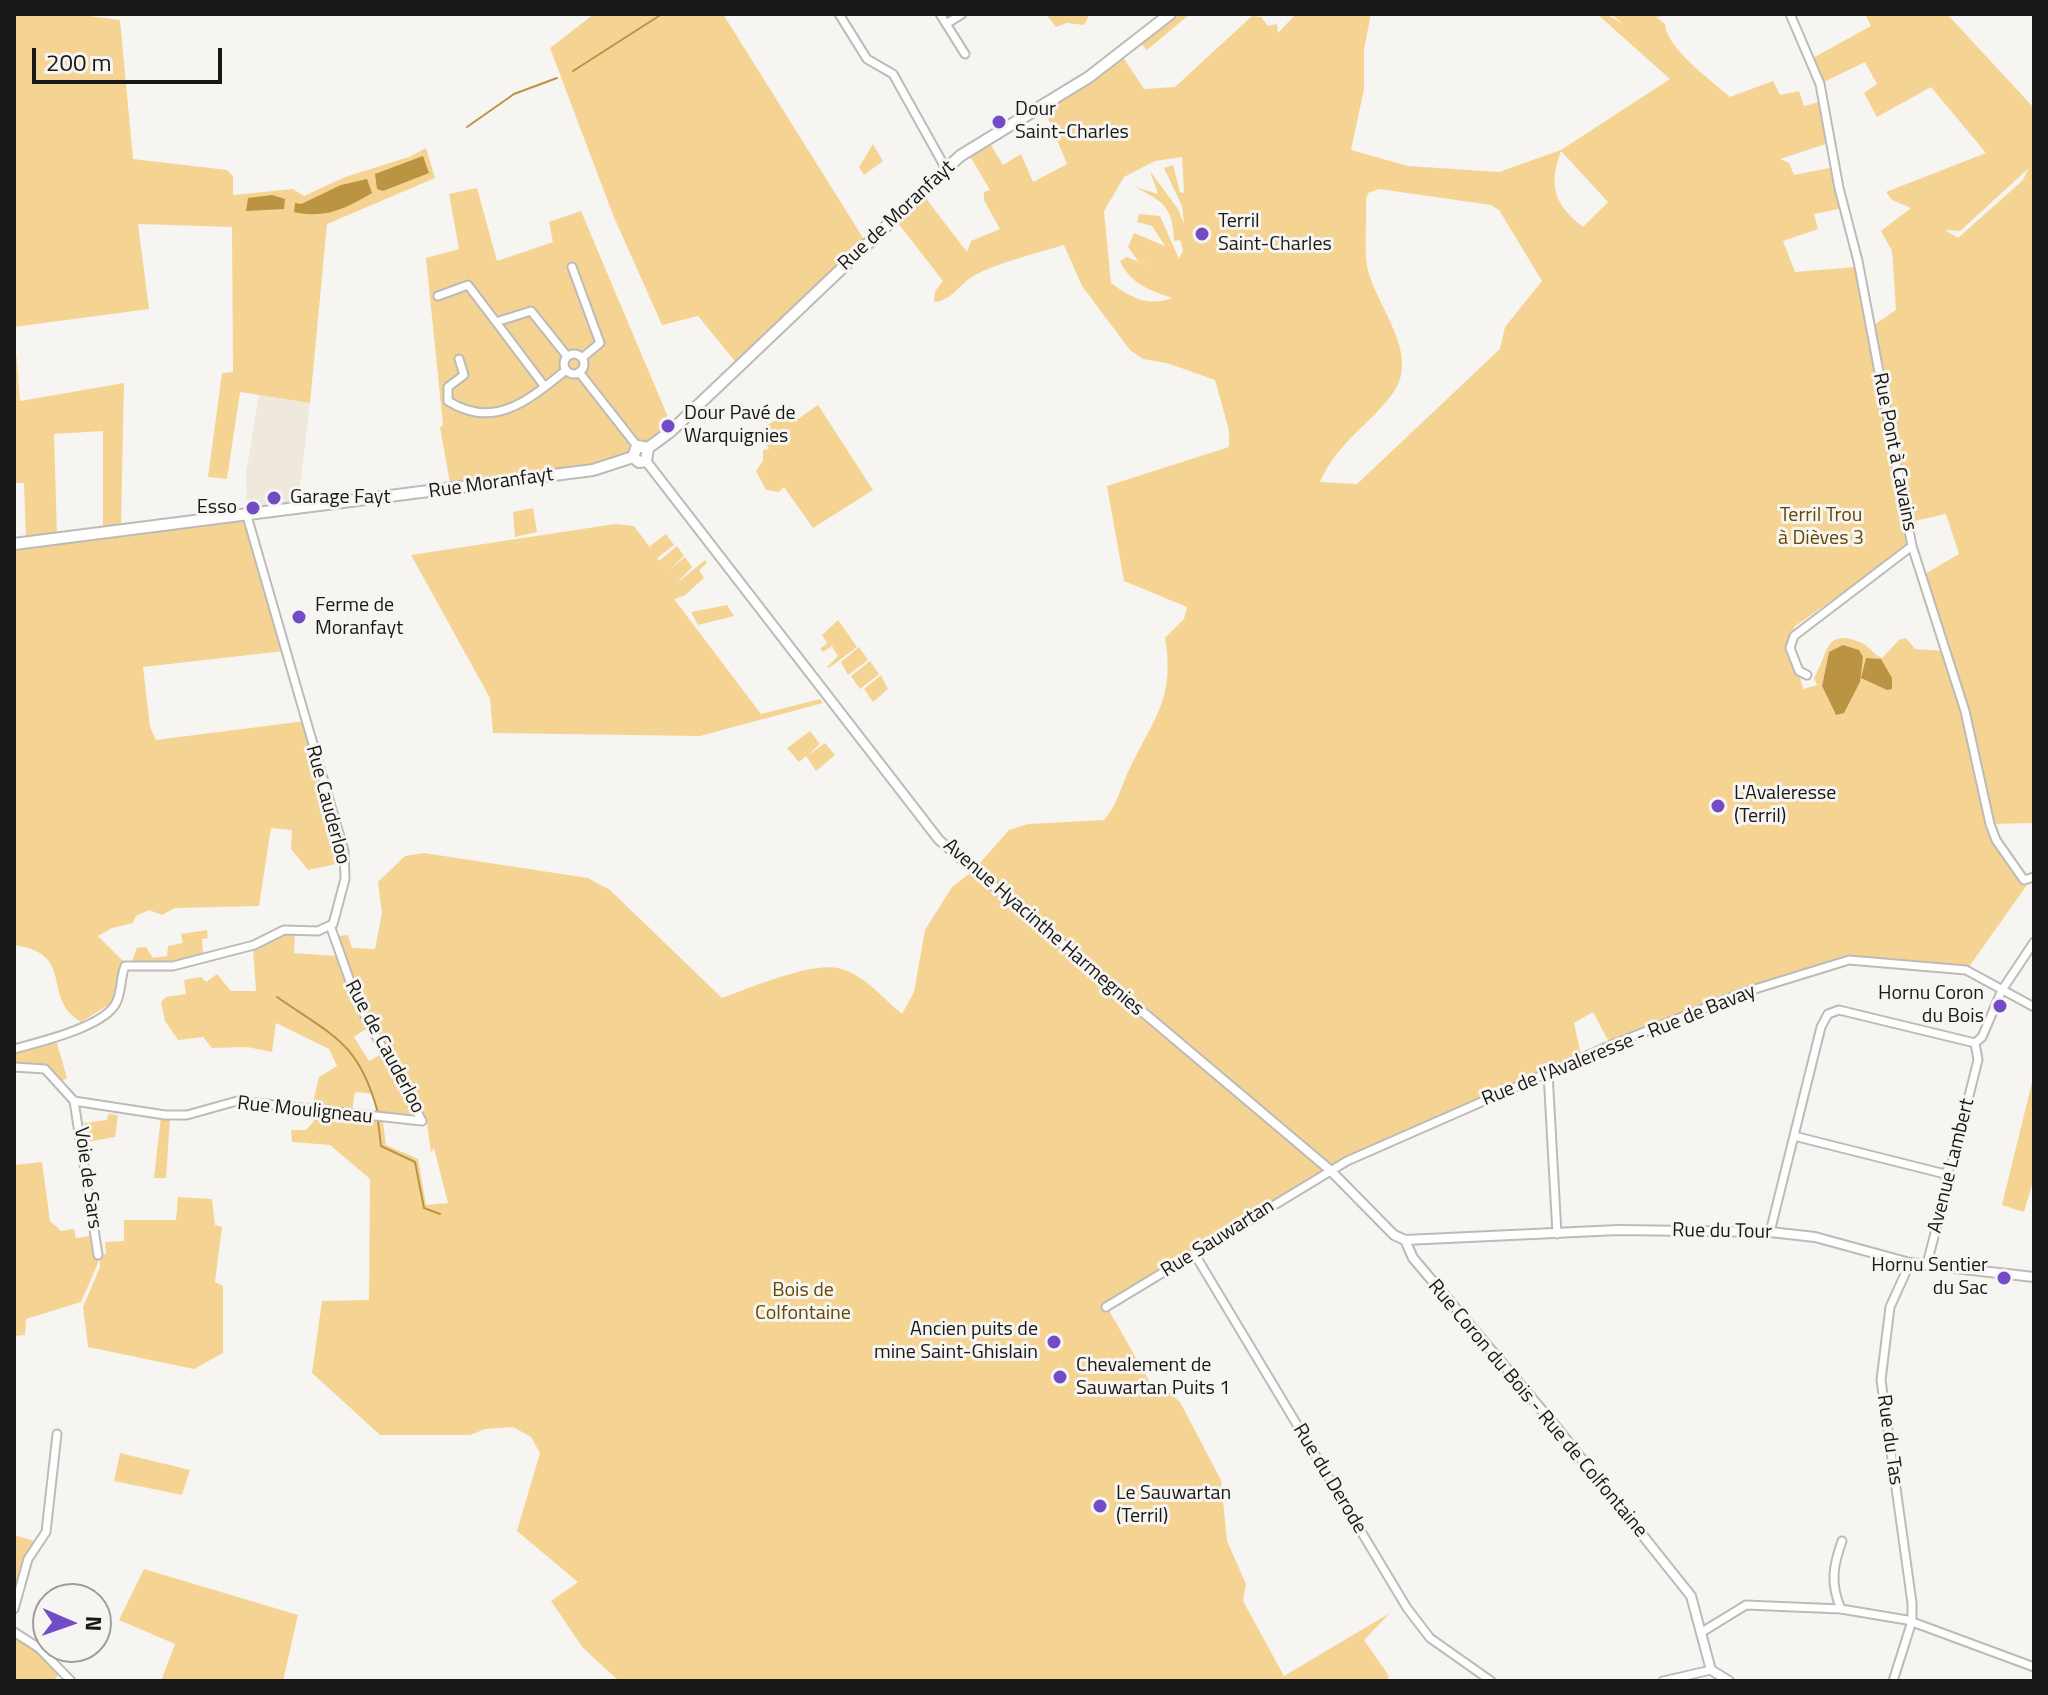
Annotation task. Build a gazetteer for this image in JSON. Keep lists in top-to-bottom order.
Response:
{
  "streets": {
    "main road": ["Rue de Moranfayt", "Rue Moranfayt"],
    "street": [
      "Rue Pont à Cavains",
      "Rue Cauderloo",
      "Avenue Hyacinthe Harmegnies",
      "Rue de l'Avaleresse - Rue de Bavay",
      "Rue de Cauderloo",
      "Rue Mouligneau",
      "Avenue Lambert",
      "Voie de Sars",
      "Rue du Tour",
      "Rue Sauwartan",
      "Rue Coron du Bois - Rue de Colfontaine",
      "Rue du Tas",
      "Rue du Derode"
    ]
  },
  "crossings": [
    ["Rue de Moranfayt", "Rue Moranfayt"],
    ["Rue Moranfayt", "Rue Cauderloo"],
    ["Rue Cauderloo", "Rue de Cauderloo"],
    ["Avenue Hyacinthe Harmegnies", "Rue de l'Avaleresse - Rue de Bavay"],
    ["Avenue Hyacinthe Harmegnies", "Rue Sauwartan"],
    ["Avenue Hyacinthe Harmegnies", "Rue Coron du Bois - Rue de Colfontaine"],
    ["Rue de l'Avaleresse - Rue de Bavay", "Avenue Lambert"],
    ["Rue de l'Avaleresse - Rue de Bavay", "Rue Sauwartan"],
    ["Rue de l'Avaleresse - Rue de Bavay", "Rue Coron du Bois - Rue de Colfontaine"],
    ["Rue de Cauderloo", "Rue Mouligneau"],
    ["Rue Mouligneau", "Voie de Sars"],
    ["Avenue Lambert", "Rue du Tour"],
    ["Rue du Tour", "Rue Coron du Bois - Rue de Colfontaine"],
    ["Rue du Tour", "Rue du Tas"],
    ["Rue Sauwartan", "Rue Coron du Bois - Rue de Colfontaine"],
    ["Rue Sauwartan", "Rue du Derode"]
  ],
  "parks": ["Terril Trou à Dièves 3", "Bois de Colfontaine"],
  "places": [
    "Dour Saint-Charles",
    "Terril Saint-Charles",
    "Dour Pavé de Warquignies",
    "Garage Fayt",
    "Esso",
    "Ferme de Moranfayt",
    "L'Avaleresse (Terril)",
    "Hornu Coron du Bois",
    "Hornu Sentier du Sac",
    "Ancien puits de mine Saint-Ghislain",
    "Chevalement de Sauwartan Puits 1",
    "Le Sauwartan (Terril)"
  ],
  "scale_bar": "200 m",
  "north": "right"
}
